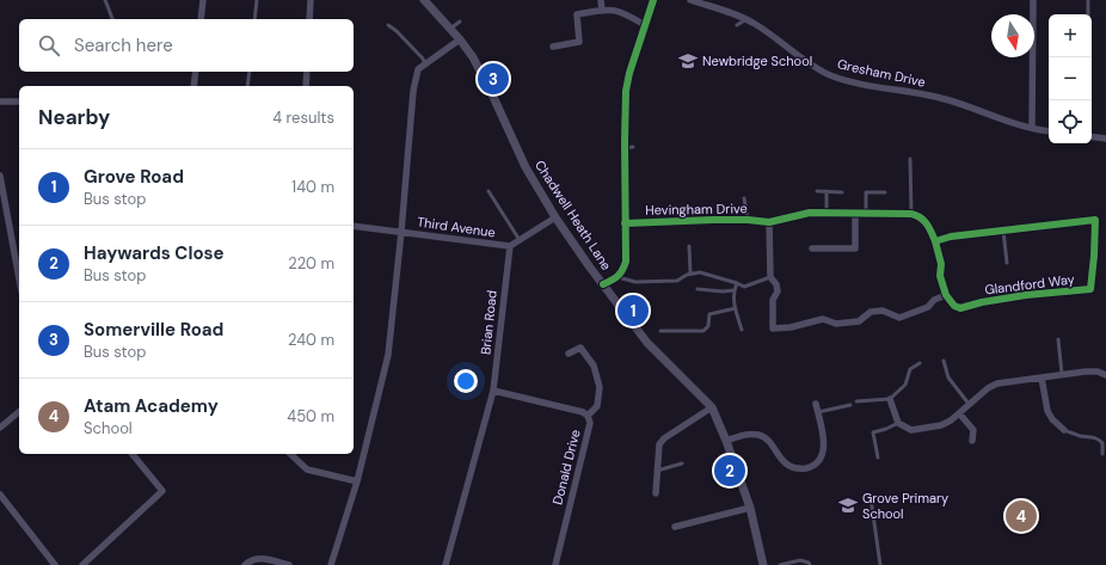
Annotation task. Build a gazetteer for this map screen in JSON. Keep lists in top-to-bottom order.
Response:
{
  "streets": {
    "street": [
      "Gresham Drive",
      "Hevingham Drive",
      "Chadwell Heath Lane",
      "Third Avenue",
      "Glandford Way",
      "Brian Road",
      "Donald Drive"
    ]
  },
  "crossings": [
    ["Third Avenue", "Brian Road"],
    ["Brian Road", "Donald Drive"]
  ],
  "places": {
    "school or university": ["Newbridge School", "Grove Primary School"]
  },
  "north": "bottom",
  "page": {
    "map_buttons": ["+", "−"],
    "search": "Search here",
    "pins": [
      "3",
      "1",
      "2",
      "4"
    ],
    "heading": ["Nearby", "4 results"],
    "list": [
      {
        "mark": "1",
        "name": "Grove Road",
        "note": "Bus stop",
        "value": "140 m"
      },
      {
        "mark": "2",
        "name": "Haywards Close",
        "note": "Bus stop",
        "value": "220 m"
      },
      {
        "mark": "3",
        "name": "Somerville Road",
        "note": "Bus stop",
        "value": "240 m"
      },
      {
        "mark": "4",
        "name": "Atam Academy",
        "note": "School",
        "value": "450 m"
      }
    ]
  }
}
